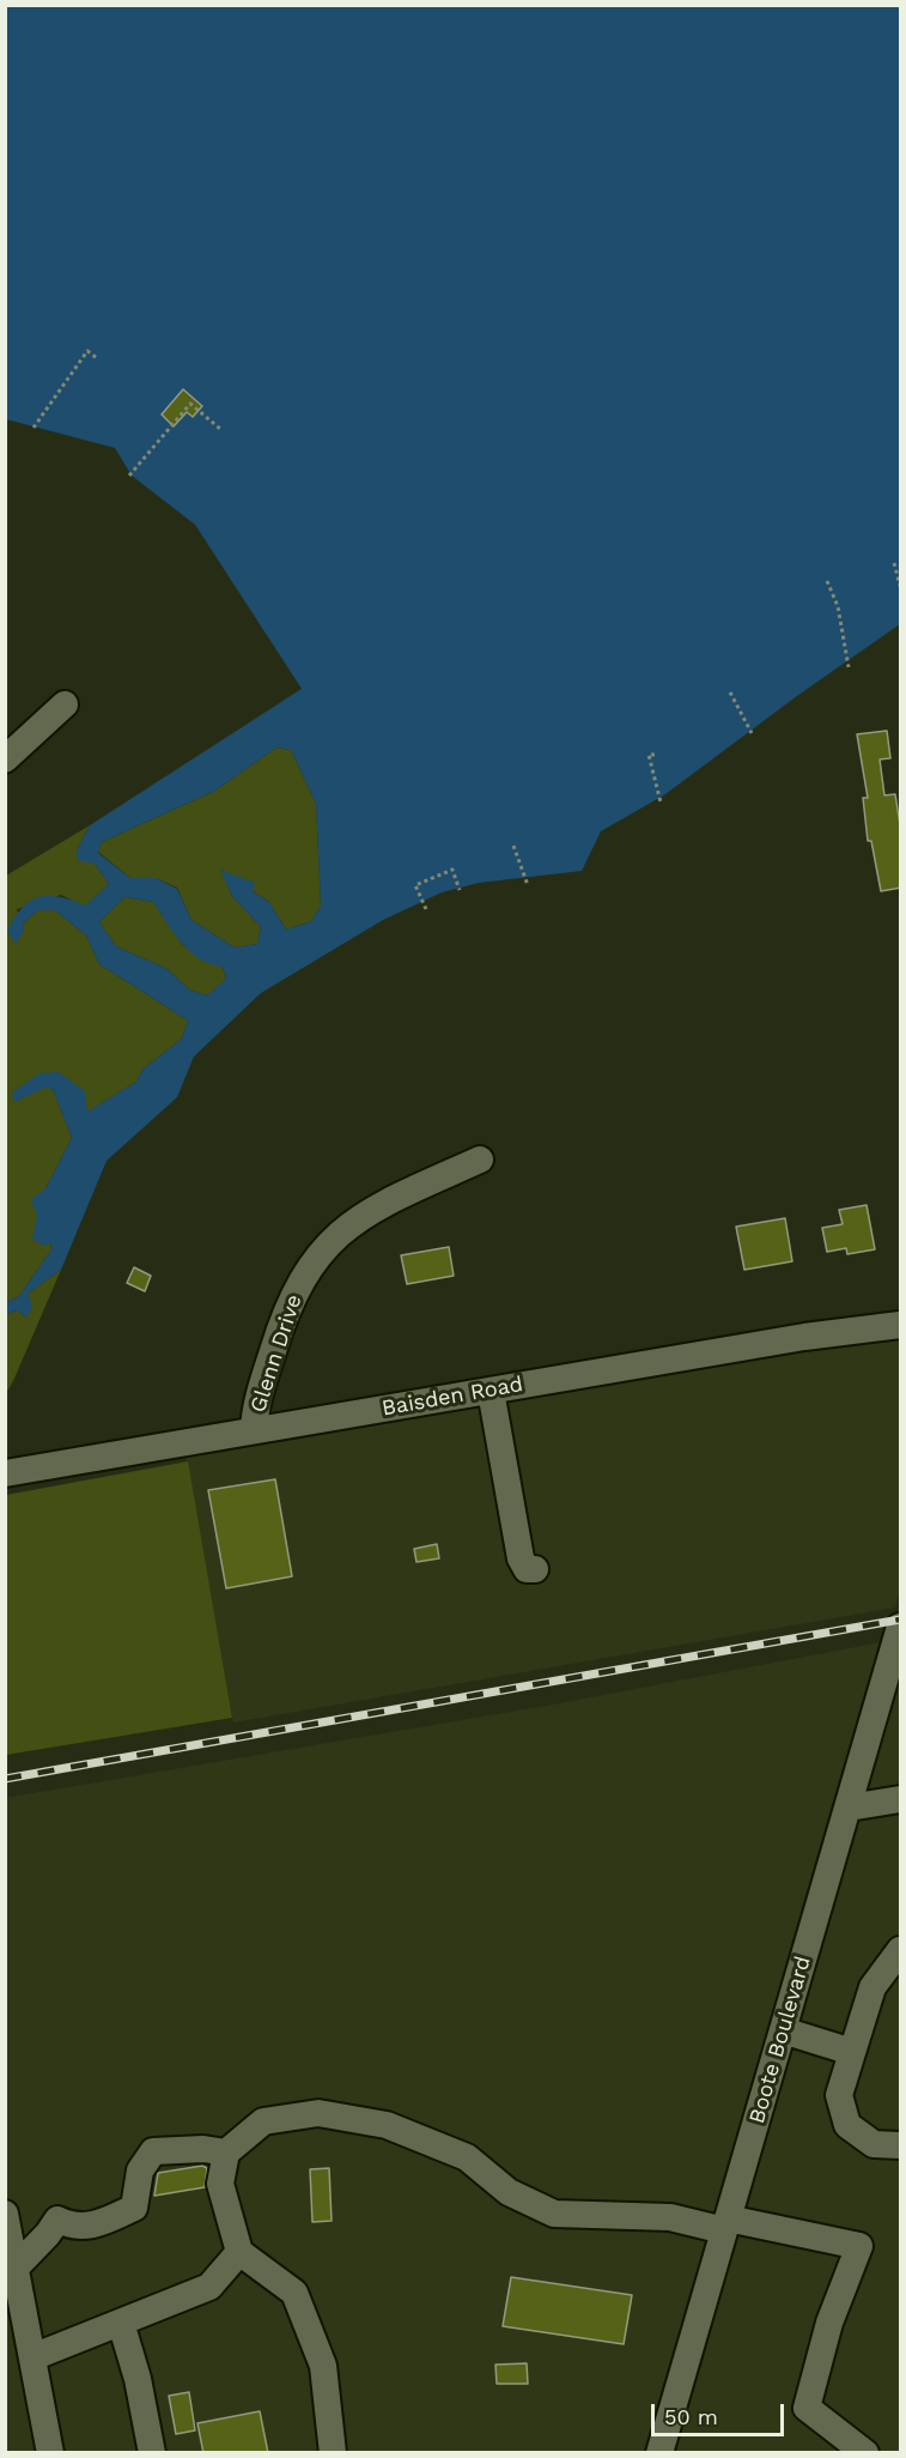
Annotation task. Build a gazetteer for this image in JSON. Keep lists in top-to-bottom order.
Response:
{
  "streets": {
    "street": ["Glenn Drive", "Baisden Road", "Boote Boulevard"]
  },
  "crossings": [
    ["Glenn Drive", "Baisden Road"]
  ],
  "scale_bar": "50 m"
}
